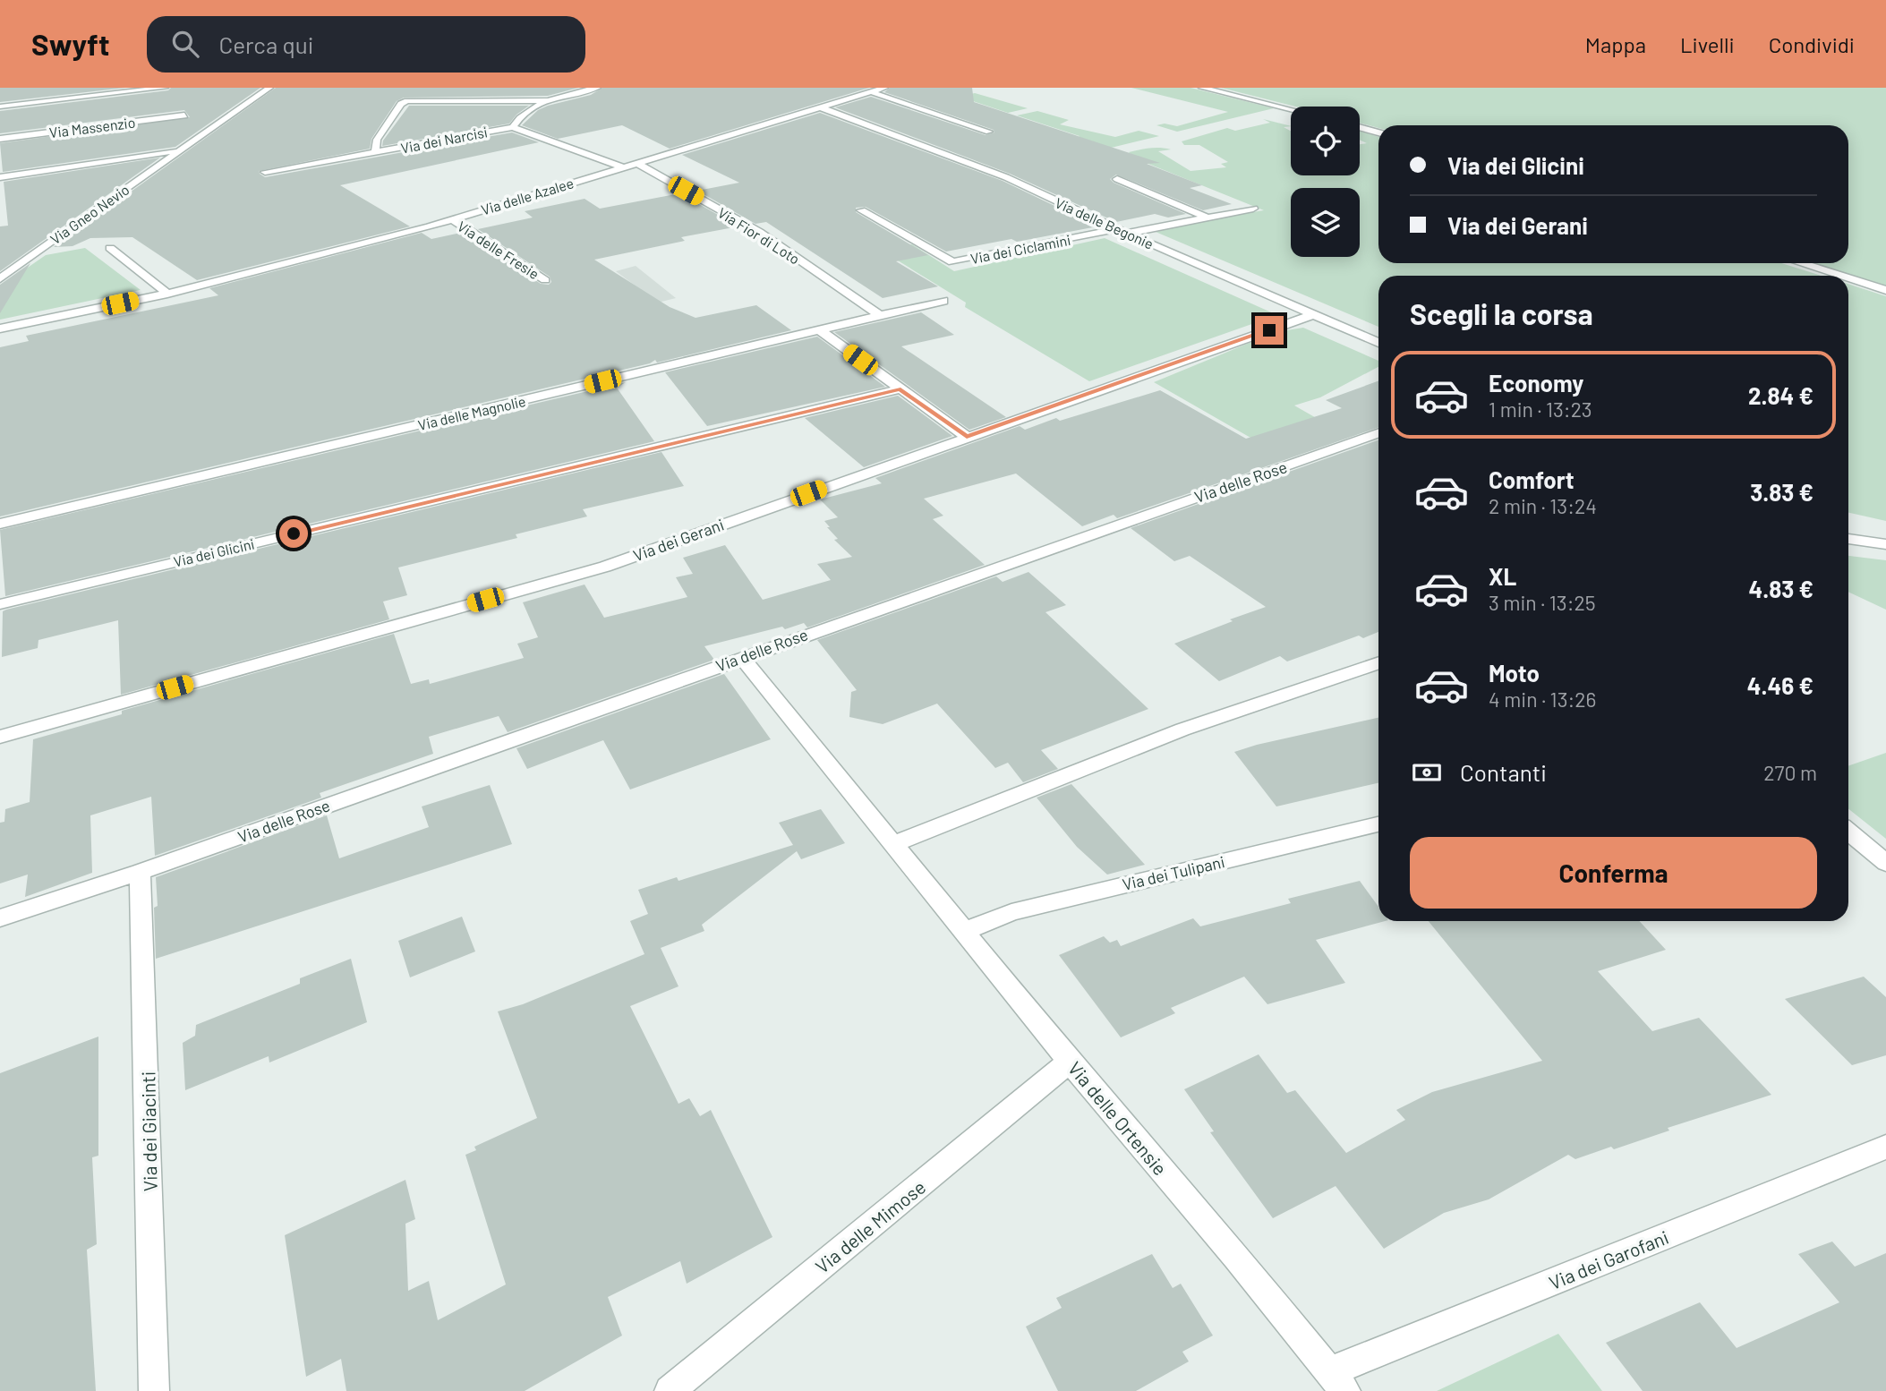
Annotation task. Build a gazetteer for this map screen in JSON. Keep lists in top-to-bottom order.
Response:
{
  "streets": {
    "street": [
      "Via Massenzio",
      "Via dei Narcisi",
      "Via delle Azalee",
      "Via Gneo Nevio",
      "Via delle Begonie",
      "Via Fior di Loto",
      "Via dei Ciclamini",
      "Via delle Fresie",
      "Via delle Magnolie",
      "Via delle Rose",
      "Via dei Gerani",
      "Via dei Glicini",
      "Via dei Tulipani",
      "Via delle Ortensie",
      "Via dei Giacinti",
      "Via delle Mimose",
      "Via dei Garofani"
    ]
  },
  "crossings": [
    ["Via delle Azalee", "Via delle Begonie"],
    ["Via delle Azalee", "Via Fior di Loto"],
    ["Via delle Azalee", "Via delle Fresie"],
    ["Via delle Begonie", "Via dei Ciclamini"],
    ["Via delle Begonie", "Via dei Gerani"],
    ["Via Fior di Loto", "Via delle Magnolie"],
    ["Via delle Rose", "Via delle Ortensie"],
    ["Via delle Rose", "Via dei Giacinti"],
    ["Via dei Tulipani", "Via delle Ortensie"],
    ["Via delle Ortensie", "Via delle Mimose"],
    ["Via delle Ortensie", "Via dei Garofani"]
  ],
  "page": {
    "header": "Swyft",
    "search": "Cerca qui",
    "nav": ["Mappa", "Livelli", "Condividi"],
    "banner": ["Via dei Glicini", "Via dei Gerani"],
    "heading": "Scegli la corsa",
    "list": [
      {
        "name": "Economy",
        "note": "1 min · 13:23",
        "value": "2.84 €"
      },
      {
        "name": "Comfort",
        "note": "2 min · 13:24",
        "value": "3.83 €"
      },
      {
        "name": "XL",
        "note": "3 min · 13:25",
        "value": "4.83 €"
      },
      {
        "name": "Moto",
        "note": "4 min · 13:26",
        "value": "4.46 €"
      }
    ],
    "pay": ["Contanti", "270 m"],
    "buttons": "Conferma"
  }
}
